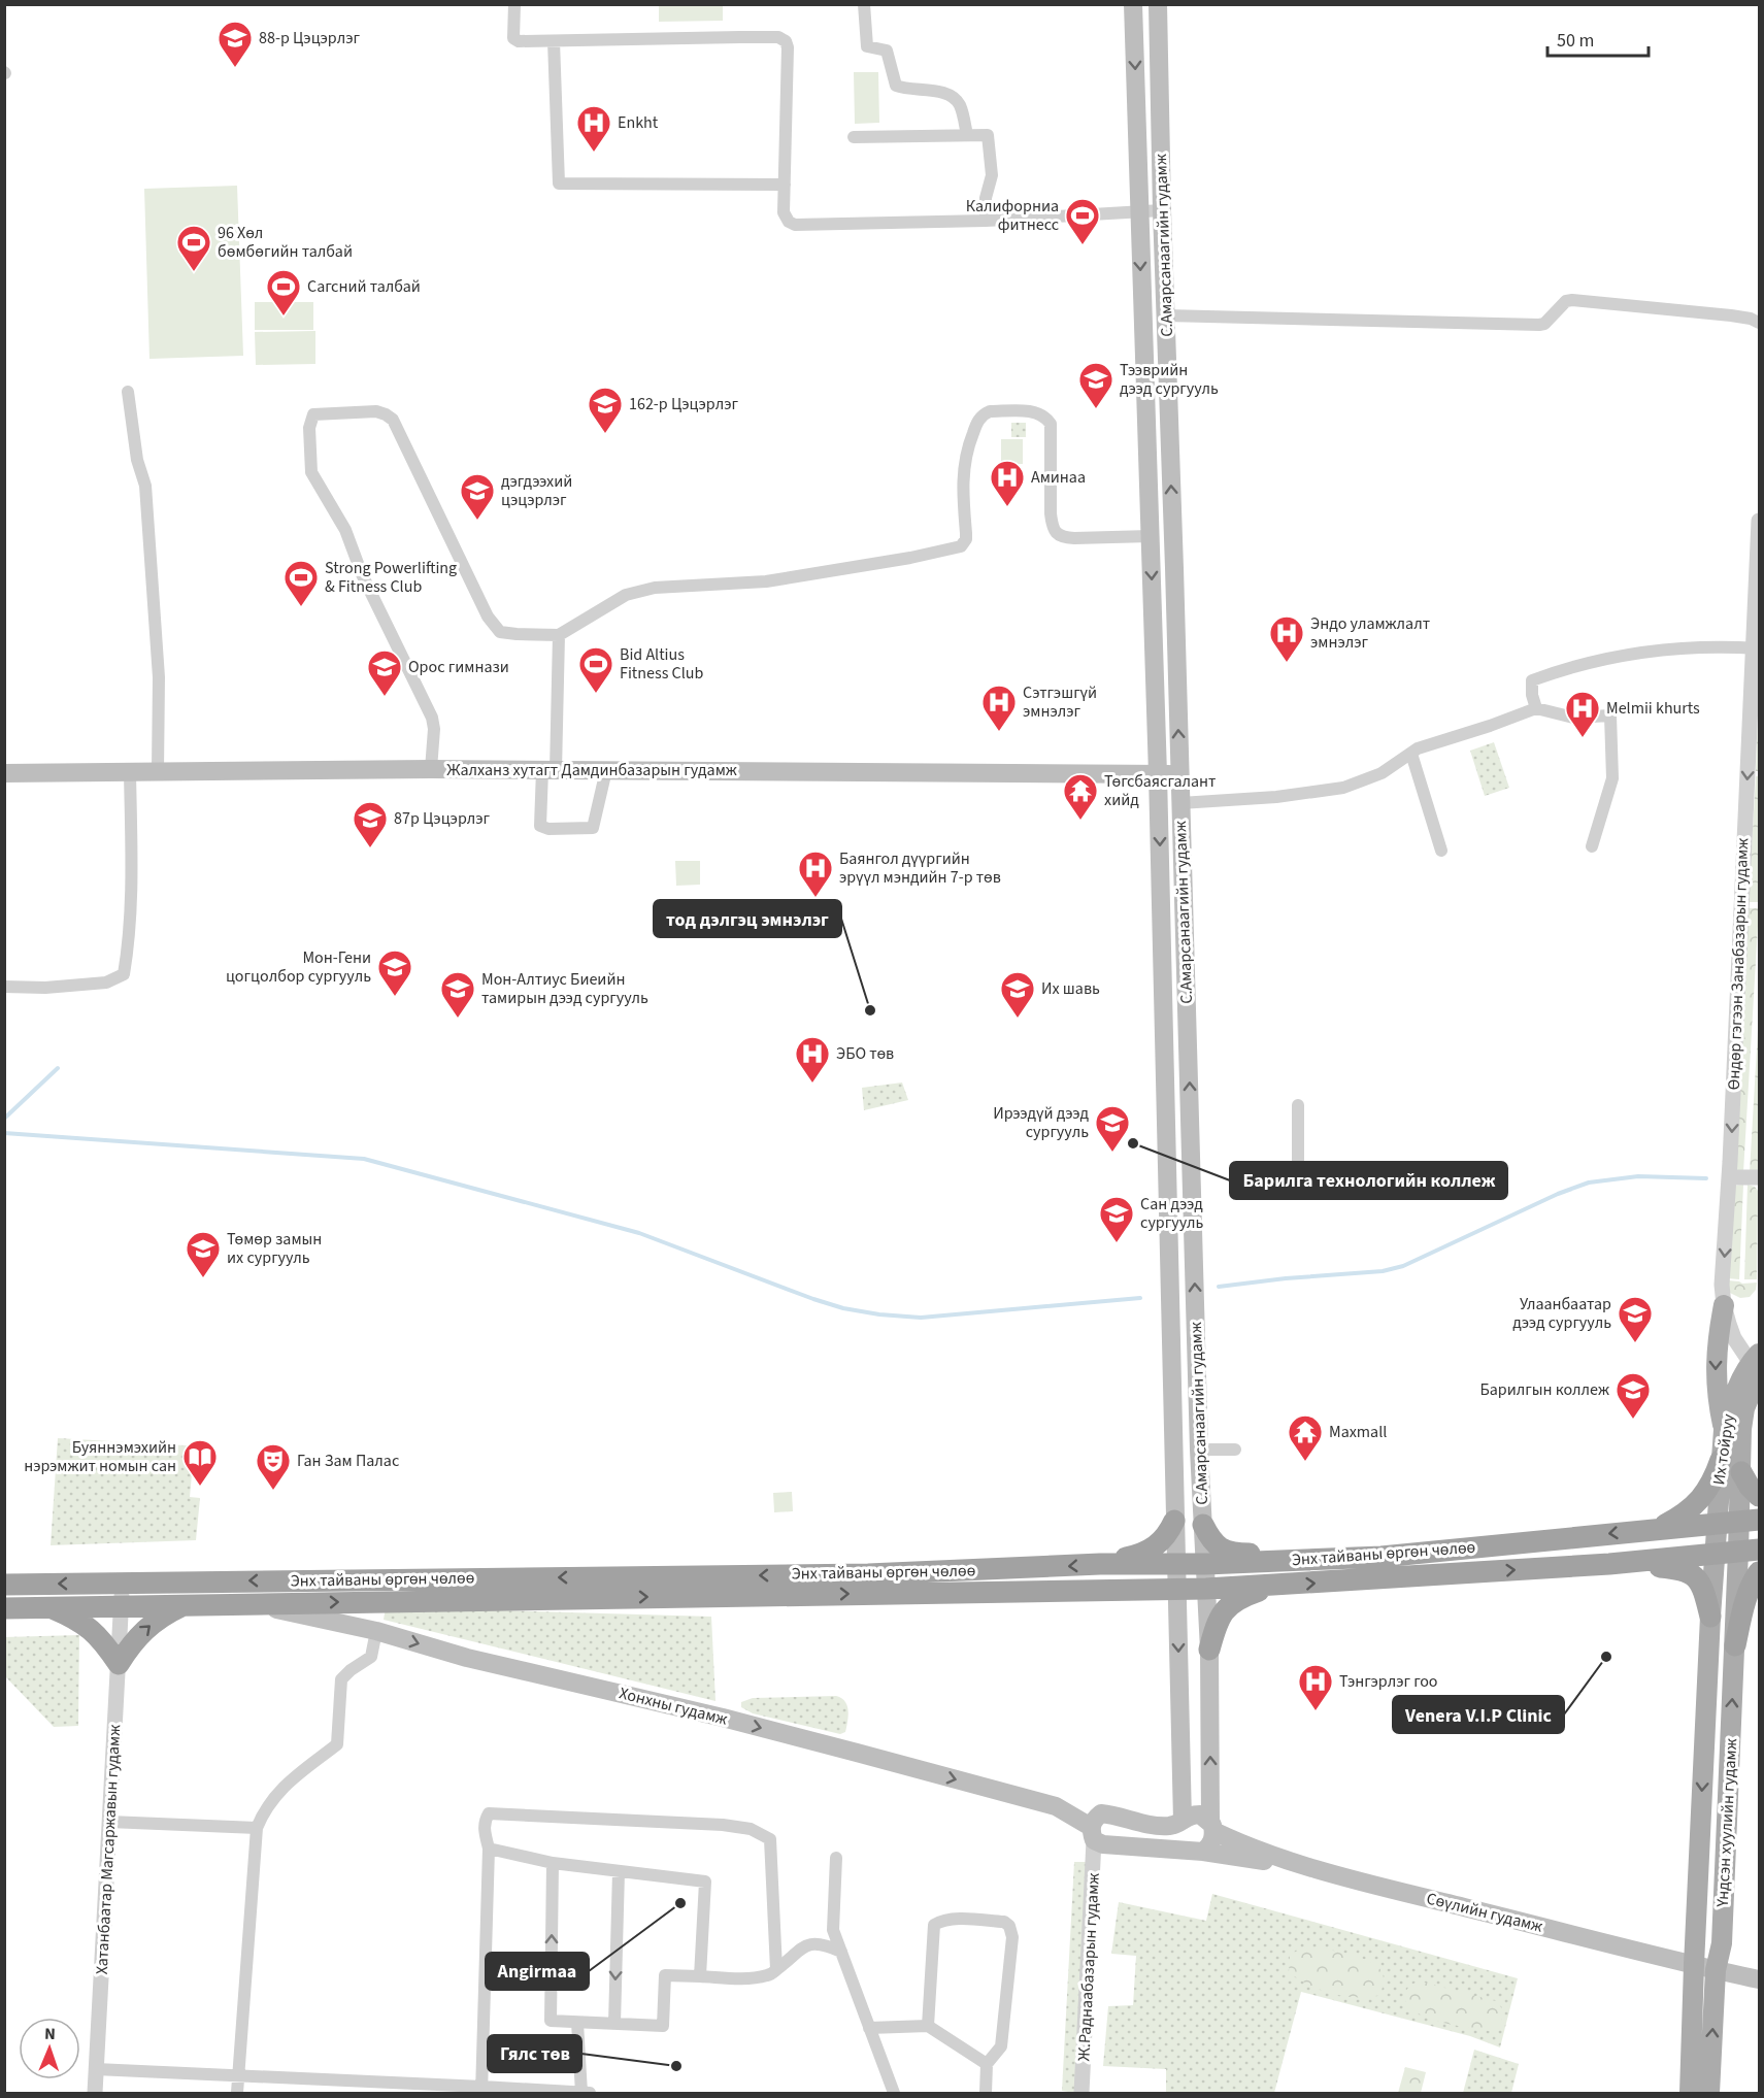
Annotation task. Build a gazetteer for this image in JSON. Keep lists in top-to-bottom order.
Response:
{
  "streets": {
    "highway": ["Энх тайваны өргөн чөлөө"],
    "main road": [
      "С.Амарсанаагийн гудамж",
      "Жалханз хутагт Дамдинбазарын гудамж",
      "Их тойруу",
      "Хонхны гудамж",
      "Үндсэн хуулийн гудамж",
      "Сөүлийн гудамж"
    ],
    "street": ["Өндөр гэгээн Занабазарын гудамж", "Хатанбаатар Магсаржавын гудамж", "Ж.Раднаабазарын гудамж"]
  },
  "crossings": [
    ["С.Амарсанаагийн гудамж", "Жалханз хутагт Дамдинбазарын гудамж"],
    ["С.Амарсанаагийн гудамж", "Энх тайваны өргөн чөлөө"],
    ["С.Амарсанаагийн гудамж", "Сөүлийн гудамж"],
    ["Өндөр гэгээн Занабазарын гудамж", "Их тойруу"],
    ["Их тойруу", "Энх тайваны өргөн чөлөө"],
    ["Их тойруу", "Үндсэн хуулийн гудамж"],
    ["Энх тайваны өргөн чөлөө", "Хонхны гудамж"],
    ["Энх тайваны өргөн чөлөө", "Үндсэн хуулийн гудамж"],
    ["Энх тайваны өргөн чөлөө", "Хатанбаатар Магсаржавын гудамж"],
    ["Хонхны гудамж", "Сөүлийн гудамж"],
    ["Хонхны гудамж", "Ж.Раднаабазарын гудамж"],
    ["Үндсэн хуулийн гудамж", "Сөүлийн гудамж"],
    ["Сөүлийн гудамж", "Ж.Раднаабазарын гудамж"]
  ],
  "one_way": ["Өндөр гэгээн Занабазарын гудамж", "Хонхны гудамж"],
  "places": {
    "school or university": [
      "88-р Цэцэрлэг",
      "Тээврийн дээд сургууль",
      "162-р Цэцэрлэг",
      "дэгдээхий цэцэрлэг",
      "Орос гимнази",
      "87р Цэцэрлэг",
      "Мон-Гени цогцолбор сургууль",
      "Мон-Алтиус Биеийн тамирын дээд сургууль",
      "Их шавь",
      "Ирээдүй дээд сургууль",
      "Сан дээд сургууль",
      "Төмөр замын их сургууль",
      "Улаанбаатар дээд сургууль",
      "Барилгын коллеж"
    ],
    "hospital": [
      "Enkht",
      "Аминаа",
      "Эндо уламжлалт эмнэлэг",
      "Сэтгэшгүй эмнэлэг",
      "Melmii khurts",
      "Баянгол дүүргийн эрүүл мэндийн 7-р төв",
      "ЭБО төв",
      "Тэнгэрлэг гоо"
    ],
    "sports": [
      "Калифорниа фитнесс",
      "96 Хөл бөмбөгийн талбай",
      "Сагсний талбай",
      "Strong Powerlifting & Fitness Club",
      "Bid Altius Fitness Club"
    ],
    "temple": ["Төгсбаясгалант хийд", "Maxmall"],
    "other": [
      "тод дэлгэц эмнэлэг",
      "Барилга технологийн коллеж",
      "Venera V.I.P Clinic",
      "Angirmaa",
      "Гялс төв"
    ],
    "library": ["Буяннэмэхийн нэрэмжит номын сан"],
    "theatre": ["Ган Зам Палас"]
  },
  "scale_bar": "50 m",
  "north": "top"
}
